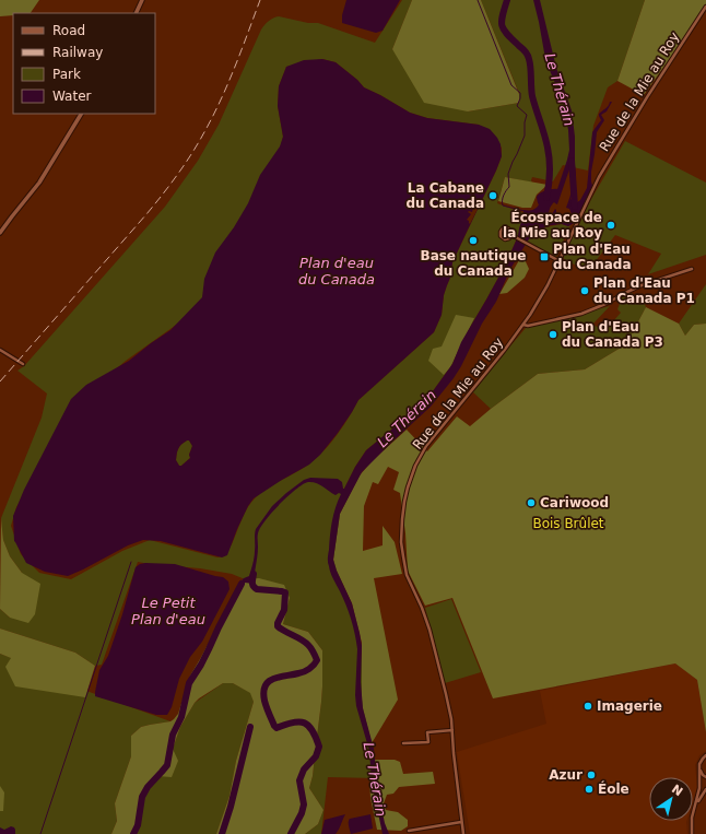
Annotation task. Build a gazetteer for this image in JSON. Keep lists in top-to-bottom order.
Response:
{
  "streets": {
    "street": ["Rue de la Mie au Roy"]
  },
  "water": ["Le Thérain", "Plan d'eau du Canada", "Le Petit Plan d'eau"],
  "parks": ["Bois Brûlet"],
  "places": {
    "other": [
      "La Cabane du Canada",
      "Écospace de la Mie au Roy",
      "Base nautique du Canada",
      "Plan d'Eau du Canada P1",
      "Plan d'Eau du Canada P3",
      "Cariwood",
      "Imagerie",
      "Azur",
      "Éole"
    ],
    "transit": ["Plan d'Eau du Canada"]
  },
  "legend": [
    "Road",
    "Railway",
    "Park",
    "Water"
  ],
  "north": "top right"
}
